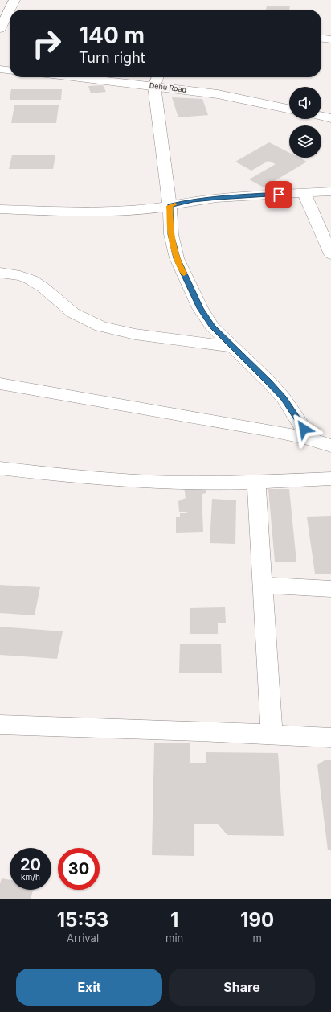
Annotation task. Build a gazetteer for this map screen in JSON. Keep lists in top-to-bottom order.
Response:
{
  "streets": {
    "street": ["Dehu Road"]
  },
  "page": {
    "turn": ["140 m", "Turn right"],
    "speed": "20 km/h",
    "limit": "30",
    "eta": [
      "15:53",
      "Arrival",
      "1",
      "min",
      "190",
      "m"
    ],
    "buttons": ["Exit", "Share"]
  }
}
